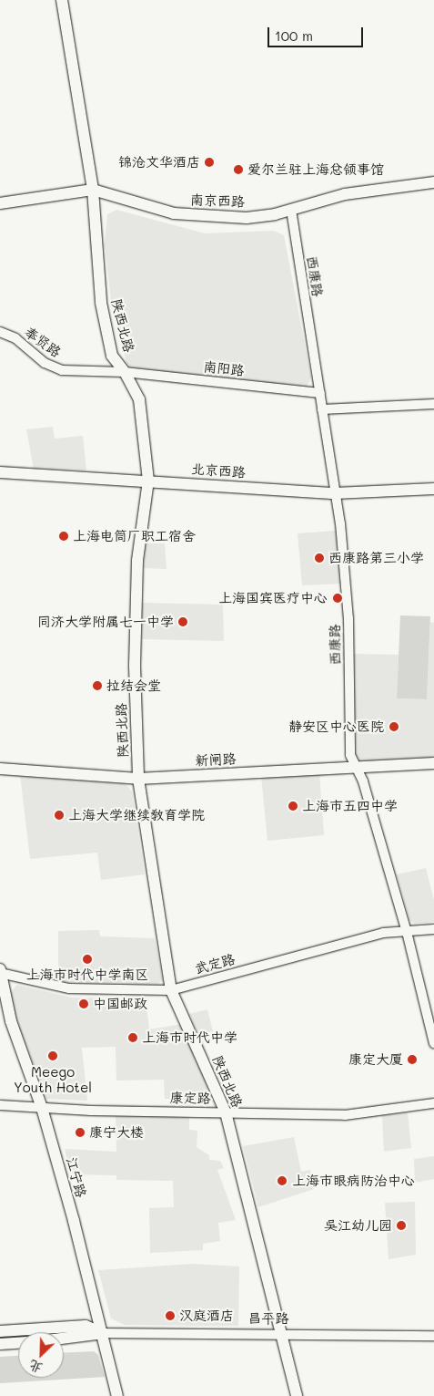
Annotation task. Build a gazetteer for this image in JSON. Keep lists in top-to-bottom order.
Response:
{
  "streets": {
    "main road": [
      "南京西路",
      "陕西北路",
      "北京西路",
      "新闸路",
      "江宁路",
      "昌平路"
    ],
    "street": [
      "西康路",
      "奉贤路",
      "南阳路",
      "武定路",
      "康定路"
    ]
  },
  "crossings": [
    ["南京西路", "西康路"],
    ["南京西路", "陕西北路"],
    ["西康路", "南阳路"],
    ["西康路", "北京西路"],
    ["西康路", "新闸路"],
    ["西康路", "武定路"],
    ["陕西北路", "奉贤路"],
    ["陕西北路", "南阳路"],
    ["陕西北路", "北京西路"],
    ["陕西北路", "新闸路"],
    ["陕西北路", "武定路"],
    ["陕西北路", "康定路"],
    ["陕西北路", "昌平路"],
    ["奉贤路", "南阳路"],
    ["武定路", "江宁路"],
    ["康定路", "江宁路"],
    ["江宁路", "昌平路"]
  ],
  "places": [
    "锦沧文华酒店",
    "爱尔兰驻上海总领事馆",
    "上海电筒厂职工宿舍",
    "西康路第三小学",
    "上海国宾医疗中心",
    "同济大学附属七一中学",
    "拉结会堂",
    "静安区中心医院",
    "上海市五四中学",
    "上海大学继续教育学院",
    "上海市时代中学南区",
    "中国邮政",
    "上海市时代中学",
    "Meego Youth Hotel",
    "康定大厦",
    "康宁大楼",
    "上海市眼病防治中心",
    "吴江幼儿园",
    "汉庭酒店"
  ],
  "scale_bar": "100 m",
  "north": "bottom left"
}
